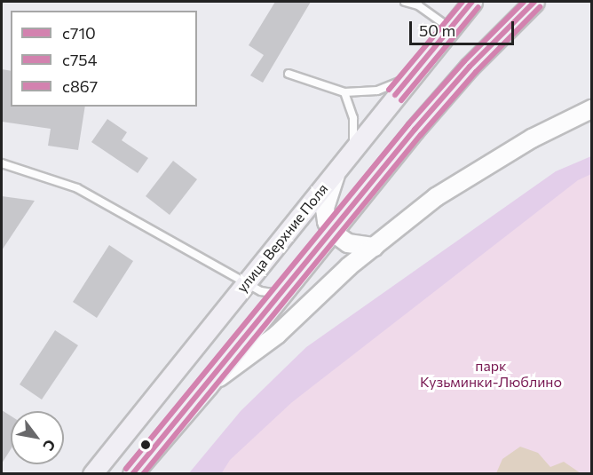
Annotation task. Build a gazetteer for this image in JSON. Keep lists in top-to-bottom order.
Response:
{
  "streets": {
    "main road": ["улица Верхние Поля"]
  },
  "parks": ["парк Кузьминки-Люблино"],
  "lines": ["transit line с710", "transit line с867", "transit line с754"],
  "legend": ["с710", "с754", "с867"],
  "scale_bar": "50 m",
  "north": "bottom right"
}
